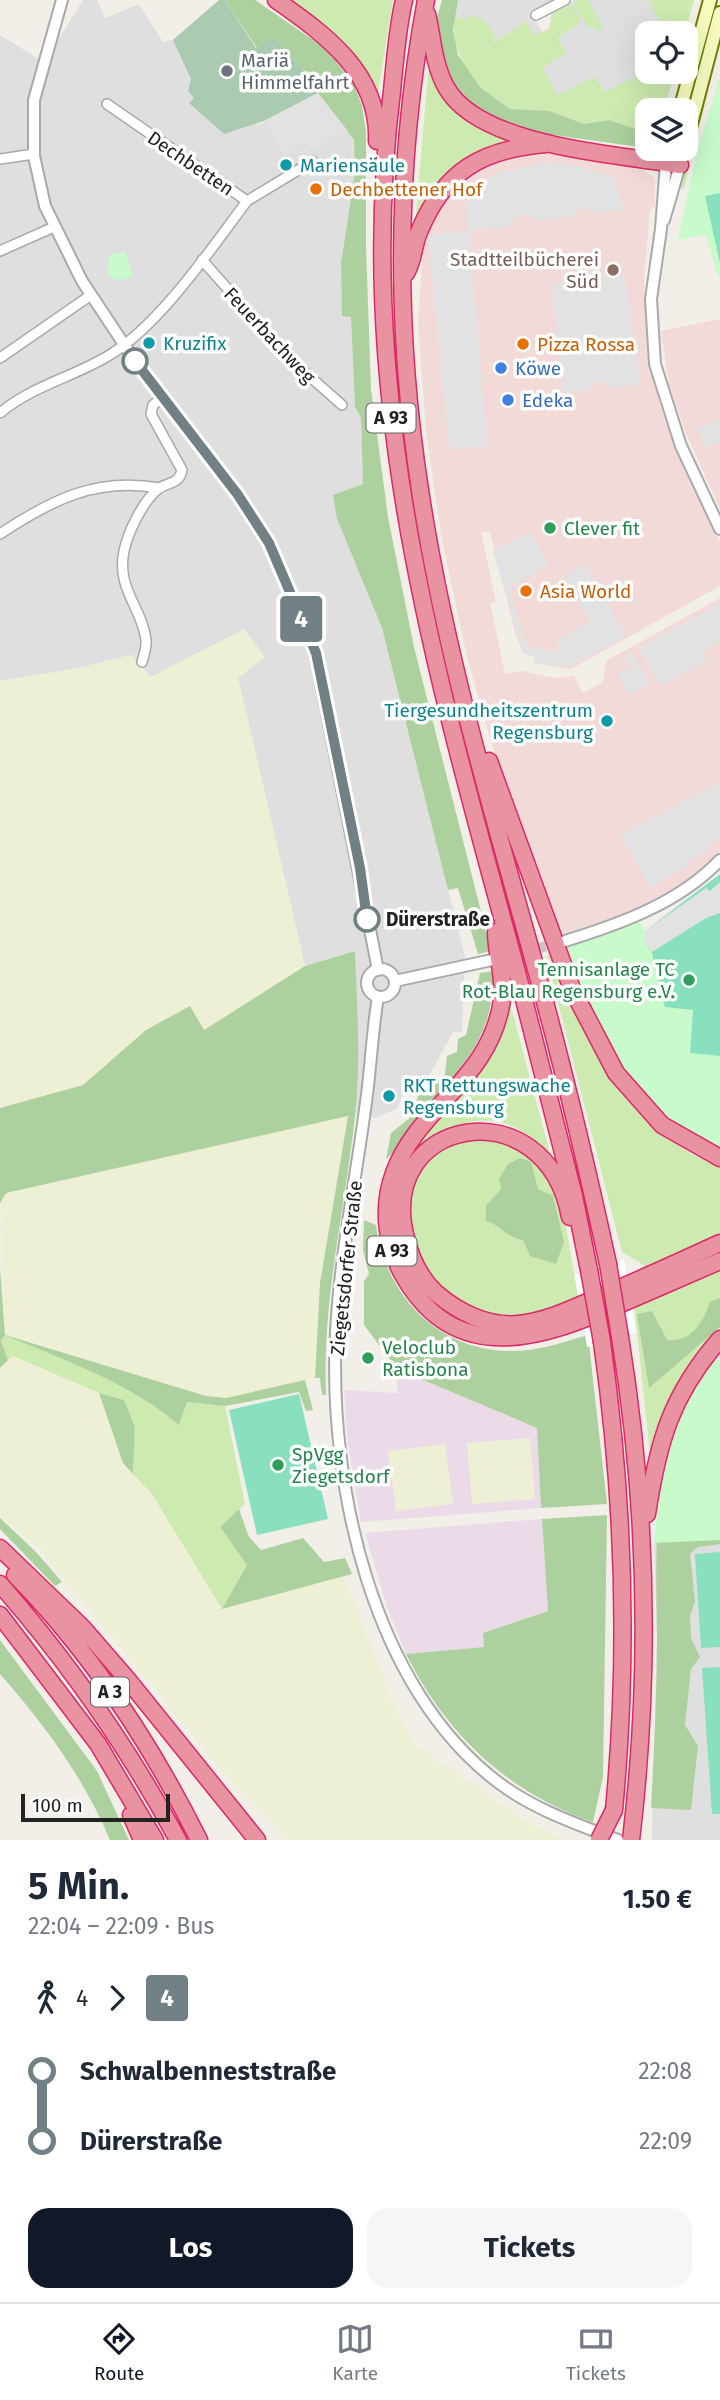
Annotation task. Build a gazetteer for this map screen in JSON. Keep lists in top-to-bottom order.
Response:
{
  "streets": {
    "highway": ["A 93", "A 3"],
    "street": ["Dechbetten", "Feuerbachweg", "Ziegetsdorfer Straße"]
  },
  "places": [
    "Mariä Himmelfahrt",
    "Mariensäule",
    "Dechbettener Hof",
    "Stadtteilbücherei Süd",
    "Kruzifix",
    "Pizza Rossa",
    "Köwe",
    "Edeka",
    "Clever fit",
    "Asia World",
    "Tiergesundheitszentrum Regensburg",
    "Dürerstraße",
    "Tennisanlage TC Rot-Blau Regensburg e.V.",
    "RKT Rettungswache Regensburg",
    "Veloclub Ratisbona",
    "SpVgg Ziegetsdorf"
  ],
  "lines": ["bus line 4"],
  "scale_bar": "100 m",
  "page": {
    "on_map": "4",
    "scale": "100 m",
    "heading": ["5 Min.", "22:04 – 22:09 · Bus", "1.50 €"],
    "legs": ["4", "4"],
    "list": [
      {
        "name": "Schwalbenneststraße",
        "value": "22:08"
      },
      {
        "name": "Dürerstraße",
        "value": "22:09"
      }
    ],
    "buttons": ["Los", "Tickets"],
    "tabs": ["Route", "Karte", "Tickets"]
  }
}
